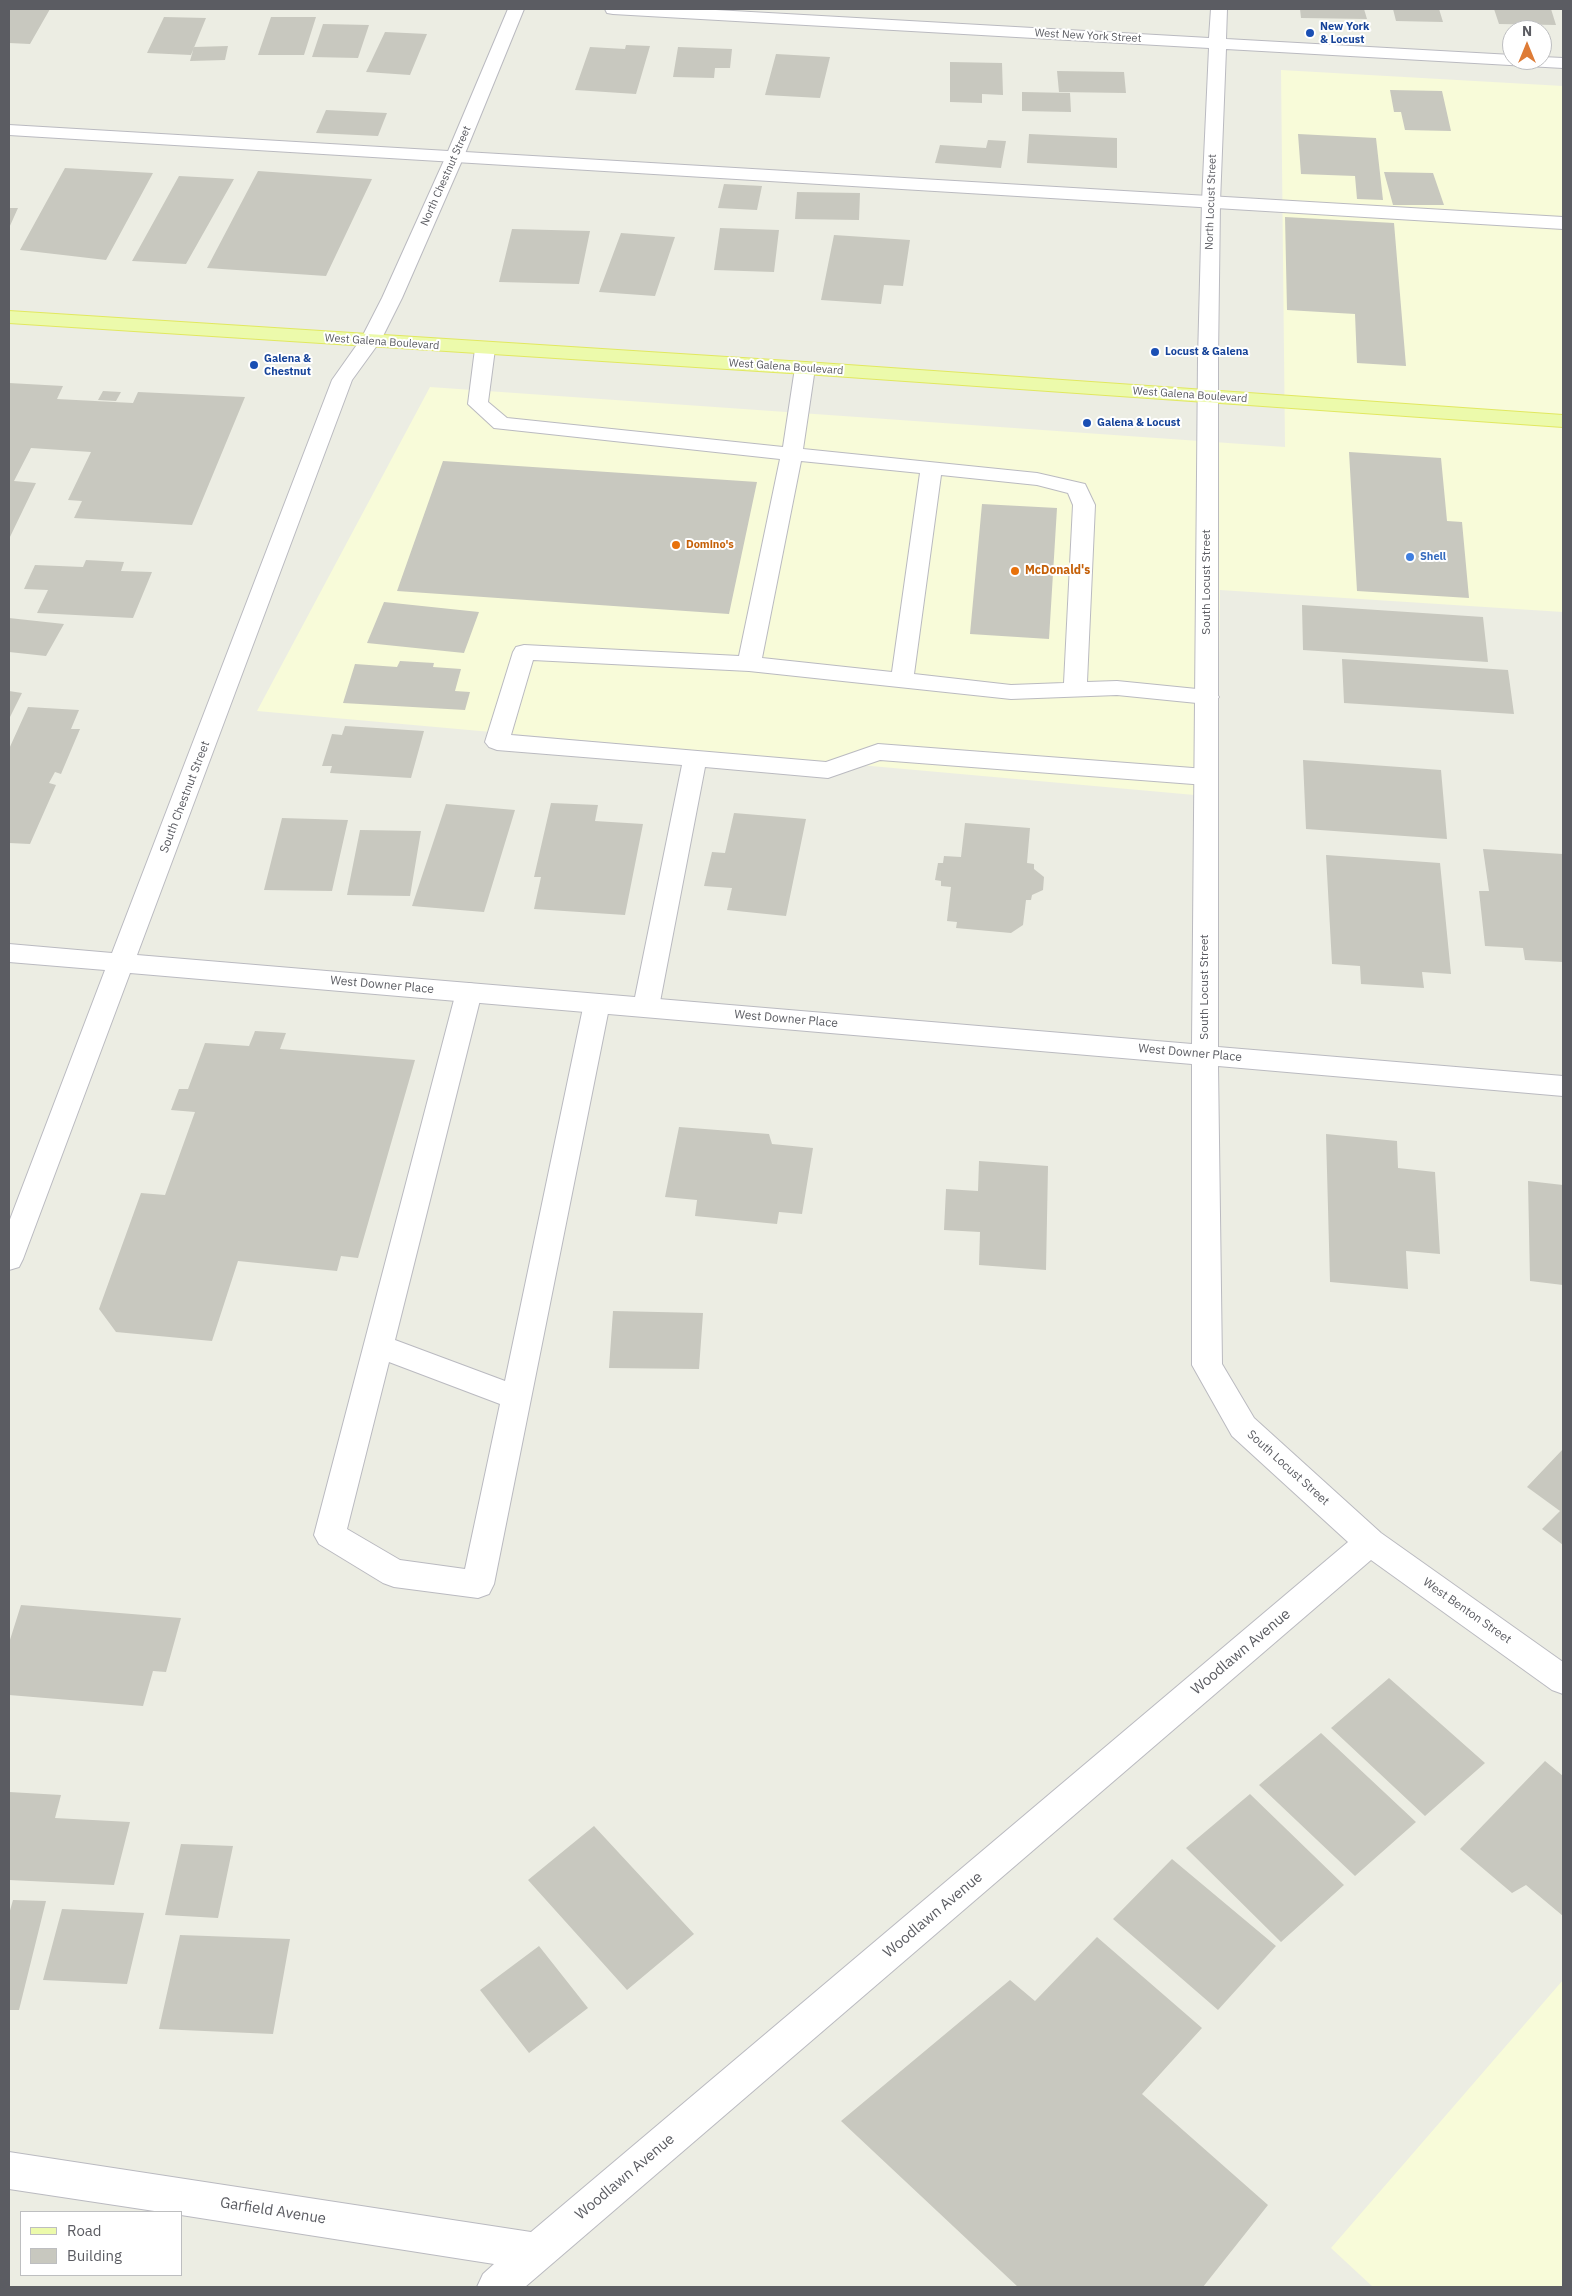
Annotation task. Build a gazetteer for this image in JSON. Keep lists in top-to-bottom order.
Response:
{
  "streets": {
    "main road": ["West Galena Boulevard"],
    "street": [
      "West New York Street",
      "North Chestnut Street",
      "North Locust Street",
      "South Locust Street",
      "South Chestnut Street",
      "West Downer Place",
      "West Benton Street",
      "Woodlawn Avenue",
      "Garfield Avenue"
    ]
  },
  "crossings": [
    ["West New York Street", "North Locust Street"],
    ["North Chestnut Street", "West Galena Boulevard"],
    ["North Chestnut Street", "South Chestnut Street"],
    ["North Locust Street", "West Galena Boulevard"],
    ["North Locust Street", "South Locust Street"],
    ["West Galena Boulevard", "South Locust Street"],
    ["West Galena Boulevard", "South Chestnut Street"],
    ["South Locust Street", "West Downer Place"],
    ["South Locust Street", "West Benton Street"],
    ["South Locust Street", "Woodlawn Avenue"],
    ["South Chestnut Street", "West Downer Place"],
    ["West Benton Street", "Woodlawn Avenue"],
    ["Woodlawn Avenue", "Garfield Avenue"]
  ],
  "places": [
    "New York & Locust",
    "Locust & Galena",
    "Galena & Chestnut",
    "Galena & Locust",
    "Domino's",
    "Shell",
    "McDonald's"
  ],
  "legend": ["Road", "Building"],
  "north": "top"
}
